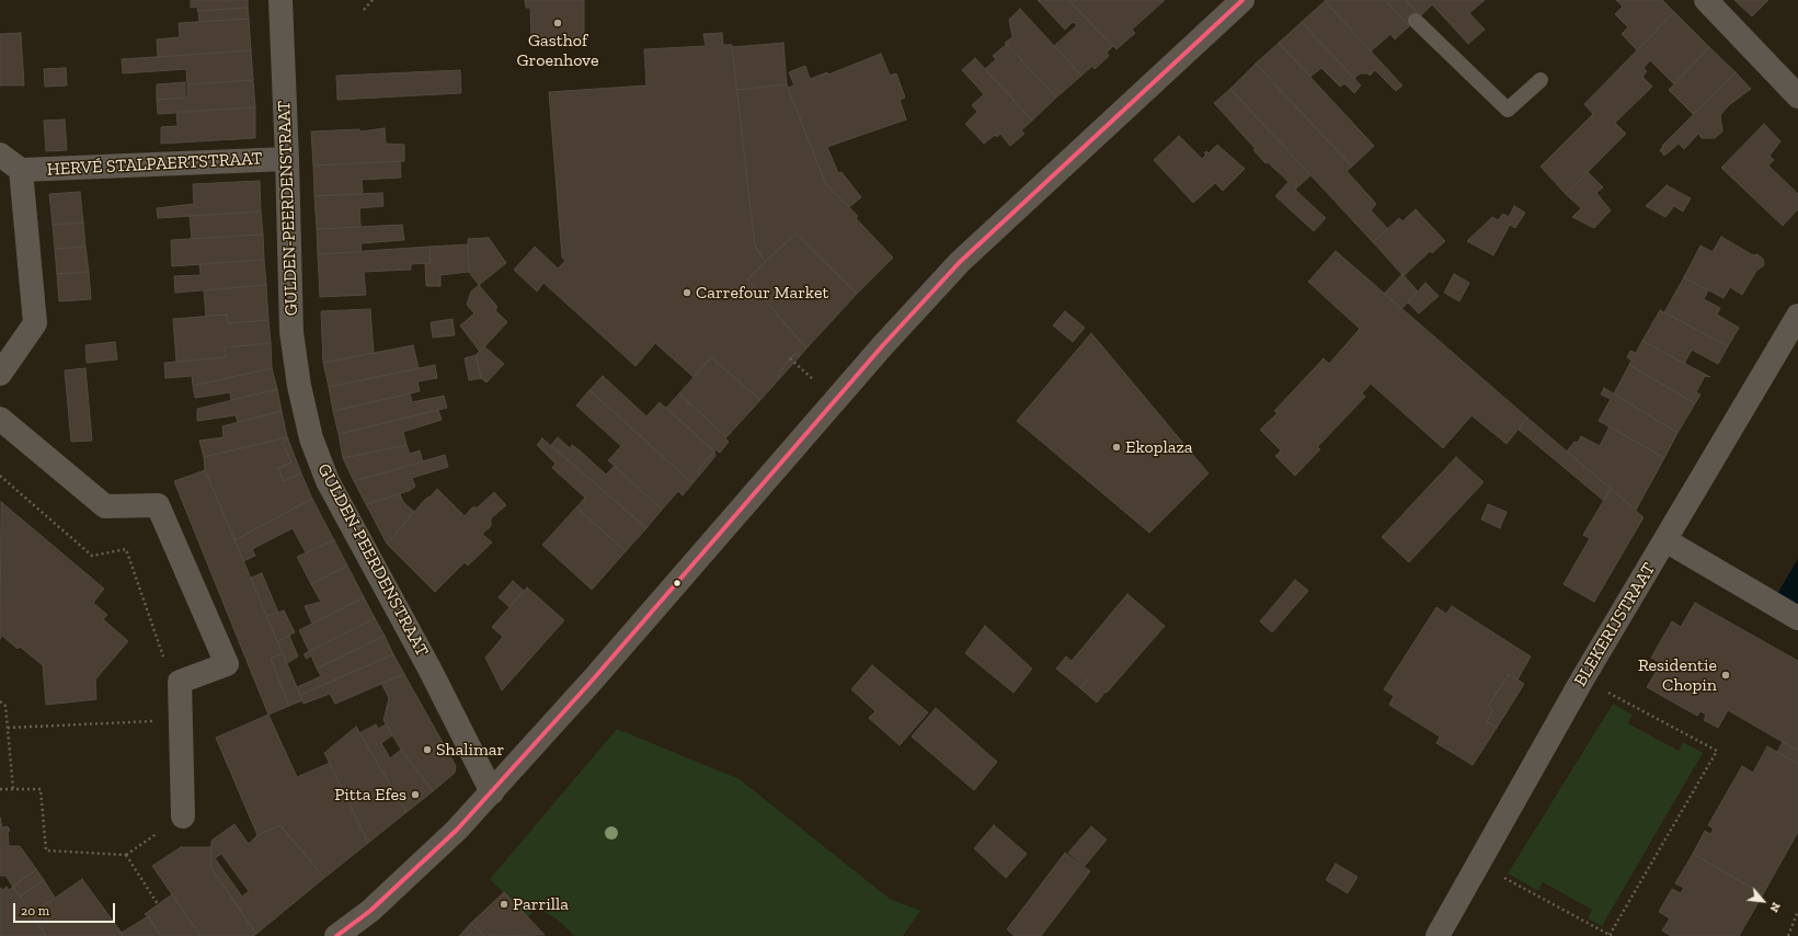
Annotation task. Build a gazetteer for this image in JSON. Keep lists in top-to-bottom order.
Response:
{
  "streets": {
    "street": ["HERVÉ STALPAERTSTRAAT", "GULDEN-PEERDENSTRAAT", "BLEKERIJSTRAAT"]
  },
  "crossings": [
    ["HERVÉ STALPAERTSTRAAT", "GULDEN-PEERDENSTRAAT"]
  ],
  "places": [
    "Gasthof Groenhove",
    "Carrefour Market",
    "Ekoplaza",
    "Residentie Chopin",
    "Shalimar",
    "Pitta Efes",
    "Parrilla"
  ],
  "scale_bar": "20 m",
  "north": "bottom right"
}
